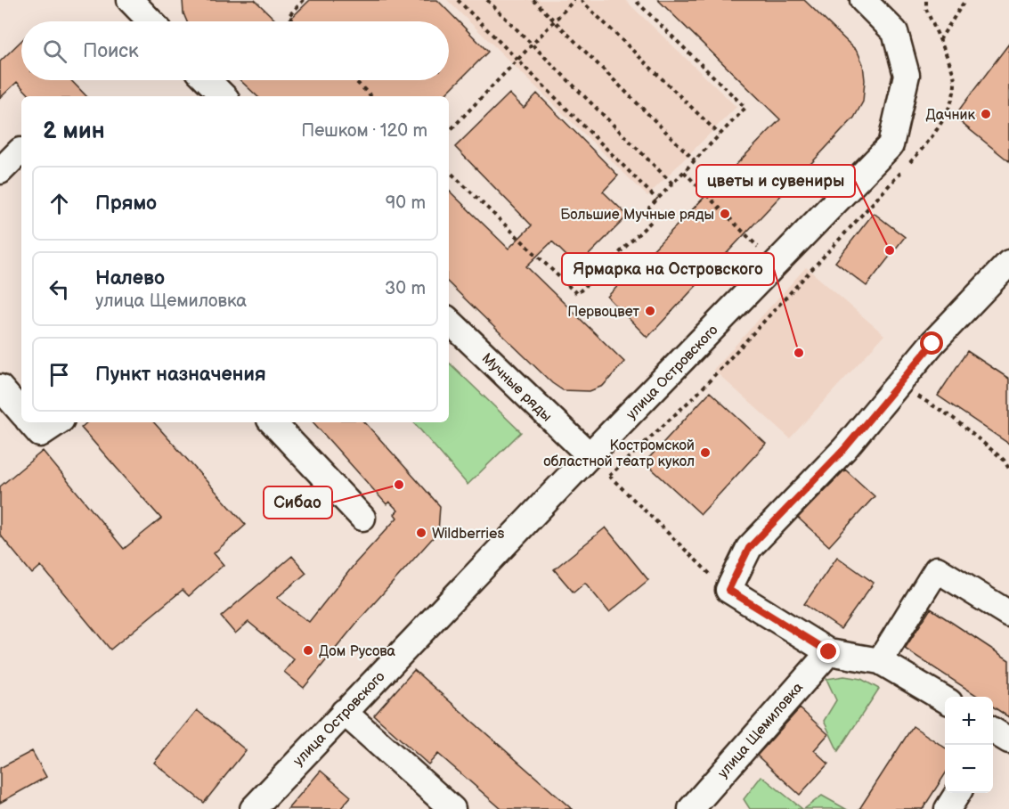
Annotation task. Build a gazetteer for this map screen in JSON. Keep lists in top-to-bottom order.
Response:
{
  "streets": {
    "street": ["улица Островского", "Мучные ряды", "улица Щемиловка"]
  },
  "crossings": [
    ["улица Островского", "Мучные ряды"]
  ],
  "places": [
    "Дачник",
    "Большие Мучные ряды",
    "цветы и сувениры",
    "Первоцвет",
    "Ярмарка на Островского",
    "Костромской областной театр кукол",
    "Сибао",
    "Wildberries",
    "Дом Русова"
  ],
  "page": {
    "search": "Поиск",
    "heading": ["2 мин", "Пешком · 120 m"],
    "list": [
      ["Прямо", "90 m"],
      ["Налево", "улица Щемиловка", "30 m"],
      "Пункт назначения"
    ],
    "map_buttons": ["+", "−"]
  }
}
